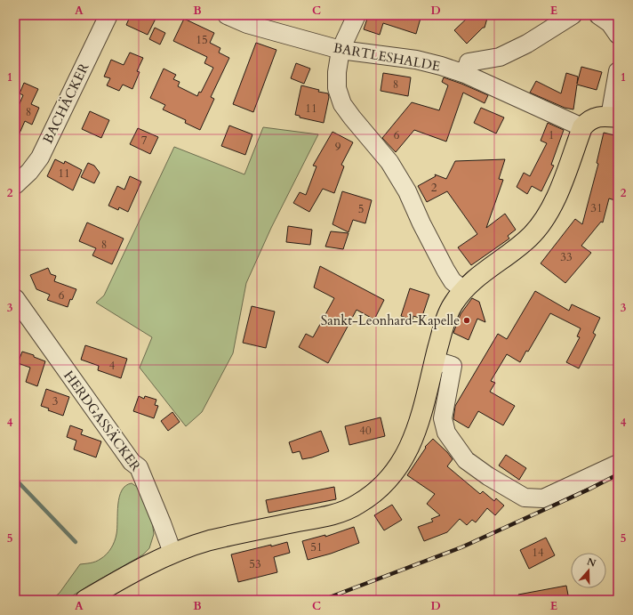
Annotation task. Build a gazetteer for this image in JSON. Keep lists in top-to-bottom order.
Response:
{
  "streets": {
    "street": ["BARTLESHALDE", "BACHÄCKER", "HERDGASSÄCKER"]
  },
  "places": ["Sankt-Leonhard-Kapelle"],
  "house_numbers": [
    "15",
    "8",
    "11",
    "8",
    "6",
    "1",
    "7",
    "9",
    "11",
    "2",
    "31",
    "5",
    "8",
    "33",
    "6",
    "4",
    "3",
    "40",
    "51",
    "14",
    "53"
  ],
  "north": "top",
  "grid": {
    "columns": [
      "A",
      "B",
      "C",
      "D",
      "E"
    ],
    "rows": [
      "1",
      "2",
      "3",
      "4",
      "5"
    ]
  }
}
